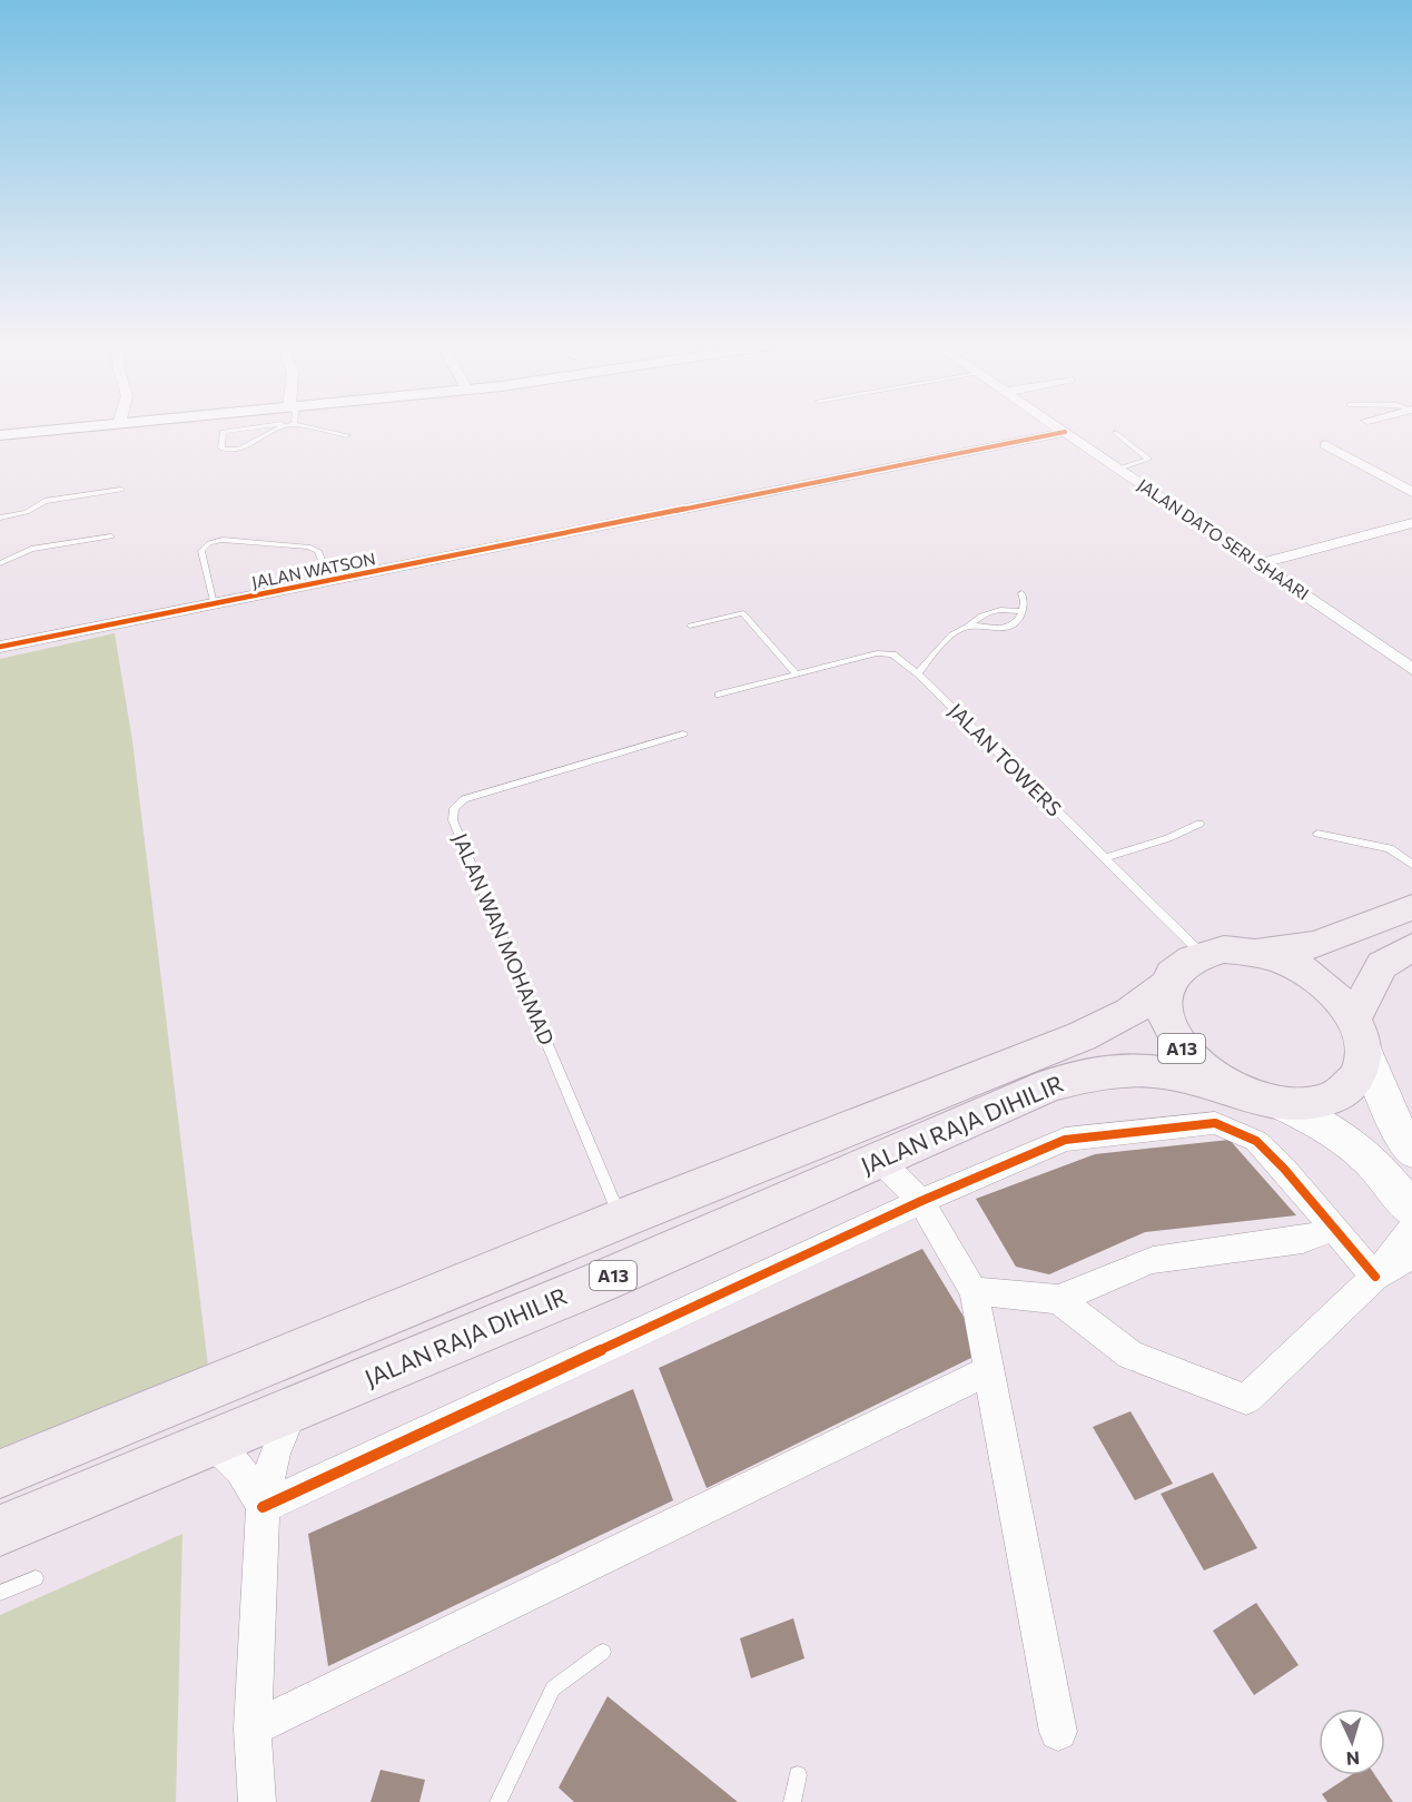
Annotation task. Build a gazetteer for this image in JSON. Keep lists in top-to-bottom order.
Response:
{
  "streets": {
    "main road": ["A13", "JALAN RAJA DIHILIR"],
    "street": ["JALAN DATO SERI SHAARI", "JALAN WATSON"],
    "lane": ["JALAN TOWERS", "JALAN WAN MOHAMAD"]
  },
  "crossings": [
    ["JALAN DATO SERI SHAARI", "JALAN WATSON"],
    ["JALAN TOWERS", "A13"],
    ["JALAN TOWERS", "JALAN RAJA DIHILIR"],
    ["JALAN WAN MOHAMAD", "JALAN RAJA DIHILIR"],
    ["A13", "JALAN RAJA DIHILIR"]
  ],
  "north": "bottom"
}
